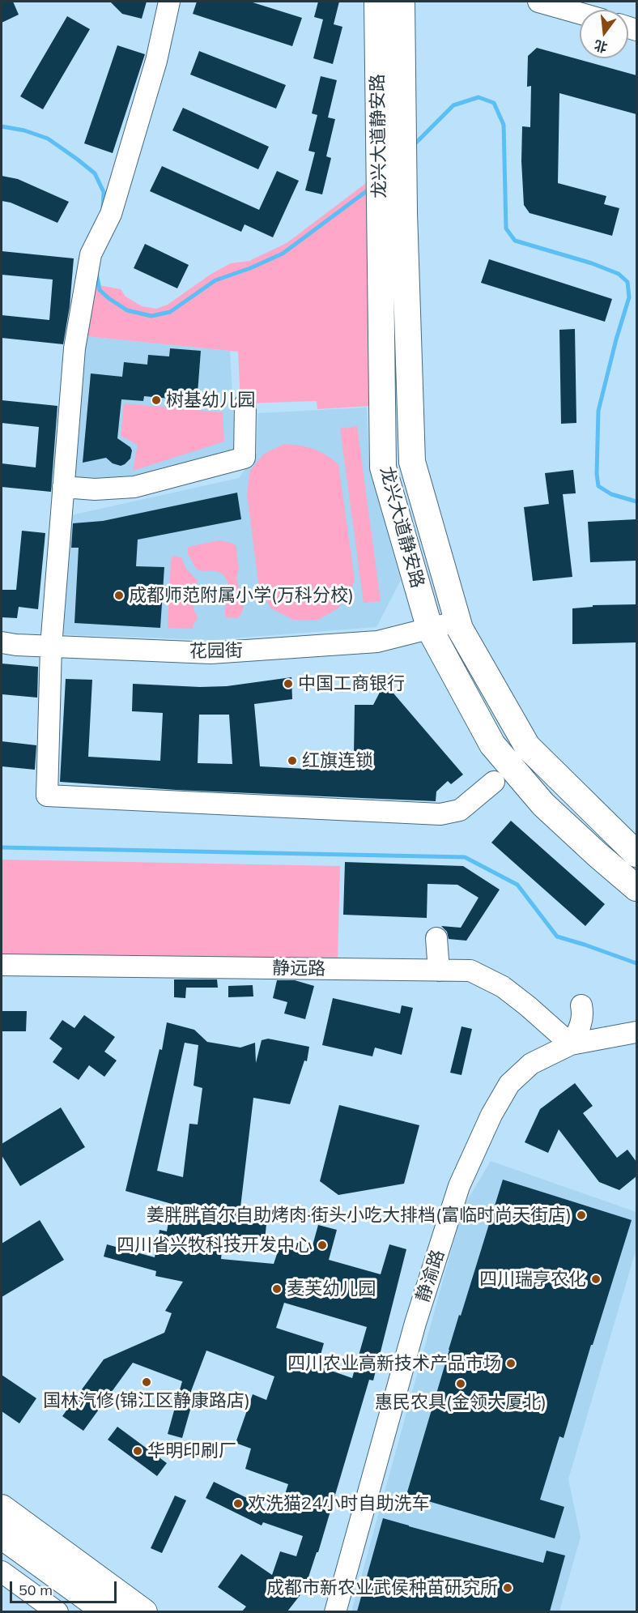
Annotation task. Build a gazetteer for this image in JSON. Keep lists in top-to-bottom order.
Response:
{
  "streets": {
    "main road": ["龙兴大道静安路"],
    "street": ["花园街", "静远路", "静渝路"]
  },
  "crossings": [
    ["龙兴大道静安路", "花园街"],
    ["静远路", "静渝路"]
  ],
  "places": [
    "树基幼儿园",
    "成都师范附属小学(万科分校)",
    "中国工商银行",
    "红旗连锁",
    "姜胖胖首尔自助烤肉·街头小吃大排档(富临时尚天街店)",
    "四川省兴牧科技开发中心",
    "四川瑞亨农化",
    "麦芙幼儿园",
    "四川农业高新技术产品市场",
    "国林汽修(锦江区静康路店)",
    "惠民农具(金领大厦北)",
    "华明印刷厂",
    "欢洗猫24小时自助洗车",
    "成都市新农业武侯种苗研究所"
  ],
  "scale_bar": "50 m",
  "north": "bottom"
}
